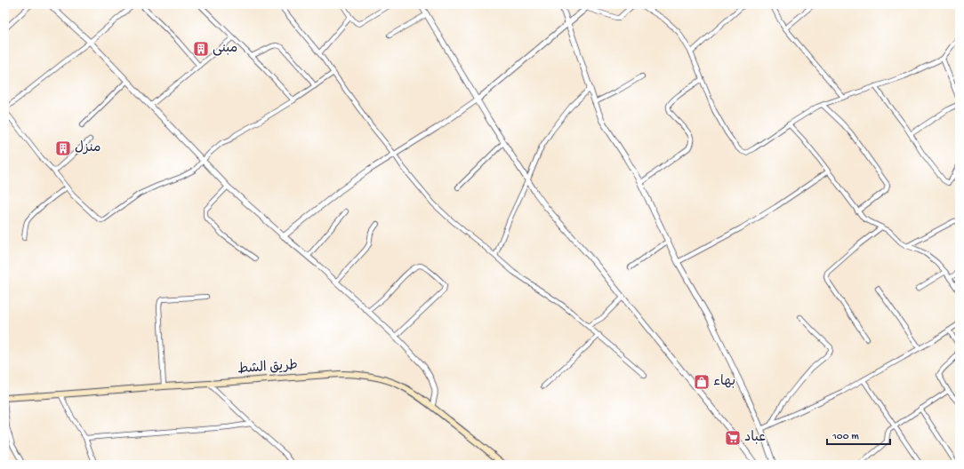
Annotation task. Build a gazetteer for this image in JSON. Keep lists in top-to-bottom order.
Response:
{
  "streets": {
    "main road": ["طريق الشط"]
  },
  "places": {
    "building": ["مبنى", "منزل"],
    "shop": ["بهاء"],
    "supermarket": ["عباد"]
  },
  "scale_bar": "100 m"
}
